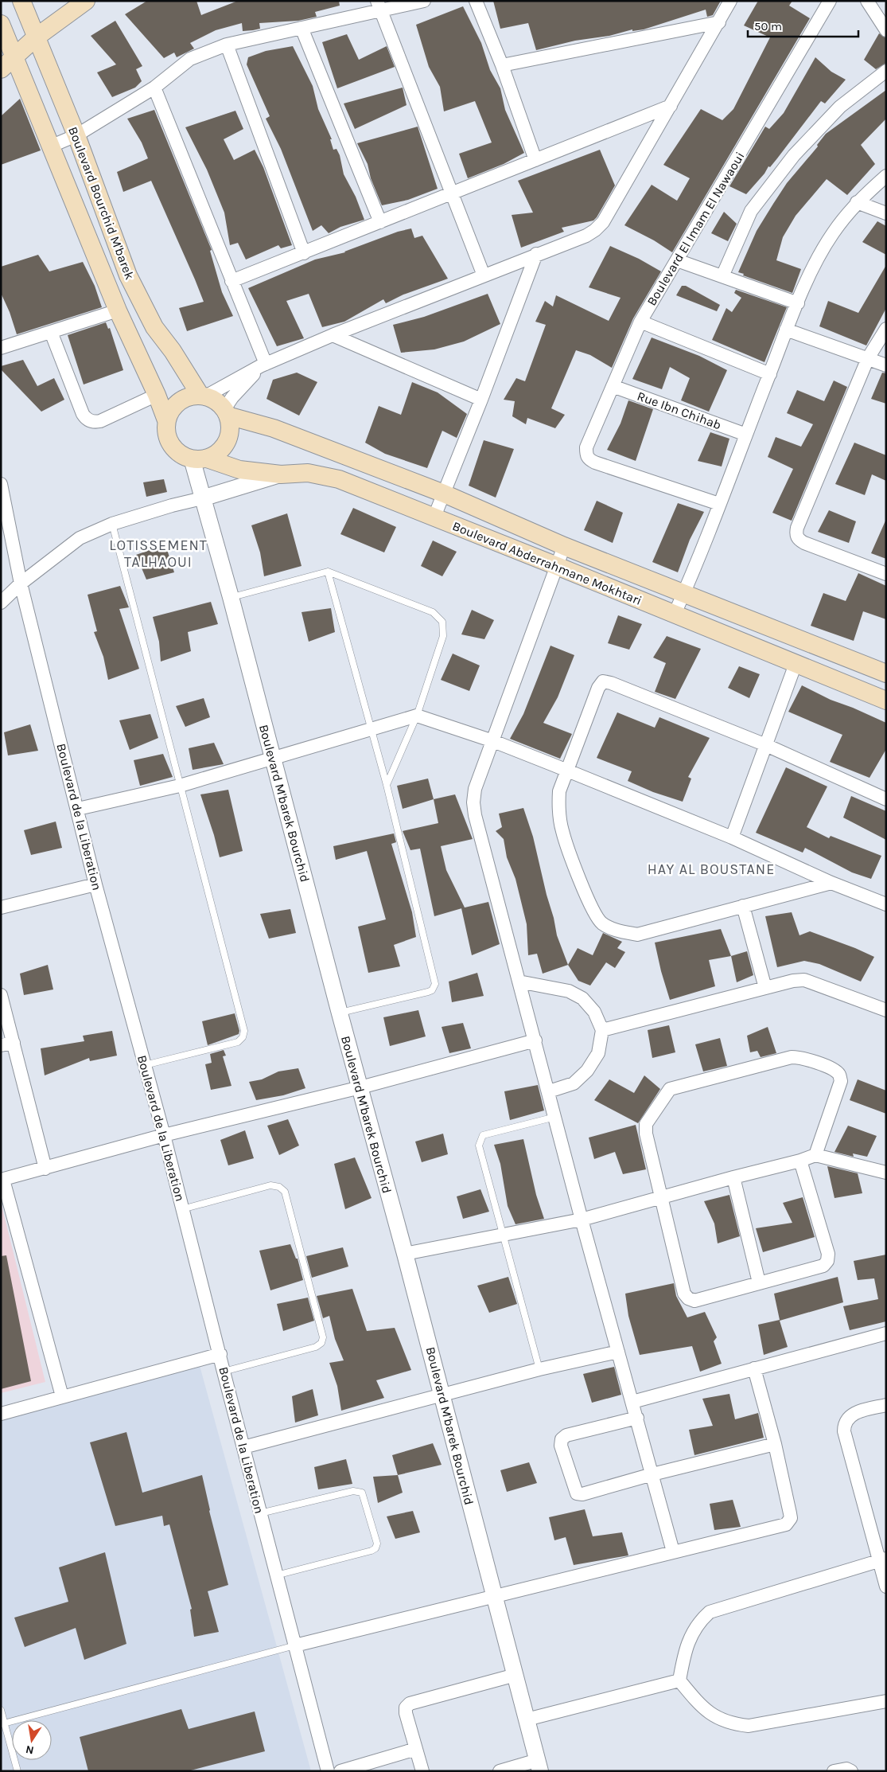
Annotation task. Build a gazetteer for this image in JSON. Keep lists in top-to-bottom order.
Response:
{
  "streets": {
    "main road": ["Boulevard Bourchid M'barek", "Boulevard Abderrahmane Mokhtari"],
    "street": [
      "Boulevard El Imam El Nawaoui",
      "Rue Ibn Chihab",
      "Boulevard M'barek Bourchid",
      "Boulevard de la Liberation"
    ]
  },
  "crossings": [
    ["Boulevard Bourchid M'barek", "Boulevard Abderrahmane Mokhtari"],
    ["Boulevard Bourchid M'barek", "Boulevard M'barek Bourchid"],
    ["Boulevard El Imam El Nawaoui", "Rue Ibn Chihab"],
    ["Boulevard Abderrahmane Mokhtari", "Boulevard M'barek Bourchid"]
  ],
  "districts": ["LOTISSEMENT TALHAOUI", "HAY AL BOUSTANE"],
  "scale_bar": "50 m",
  "north": "bottom"
}
